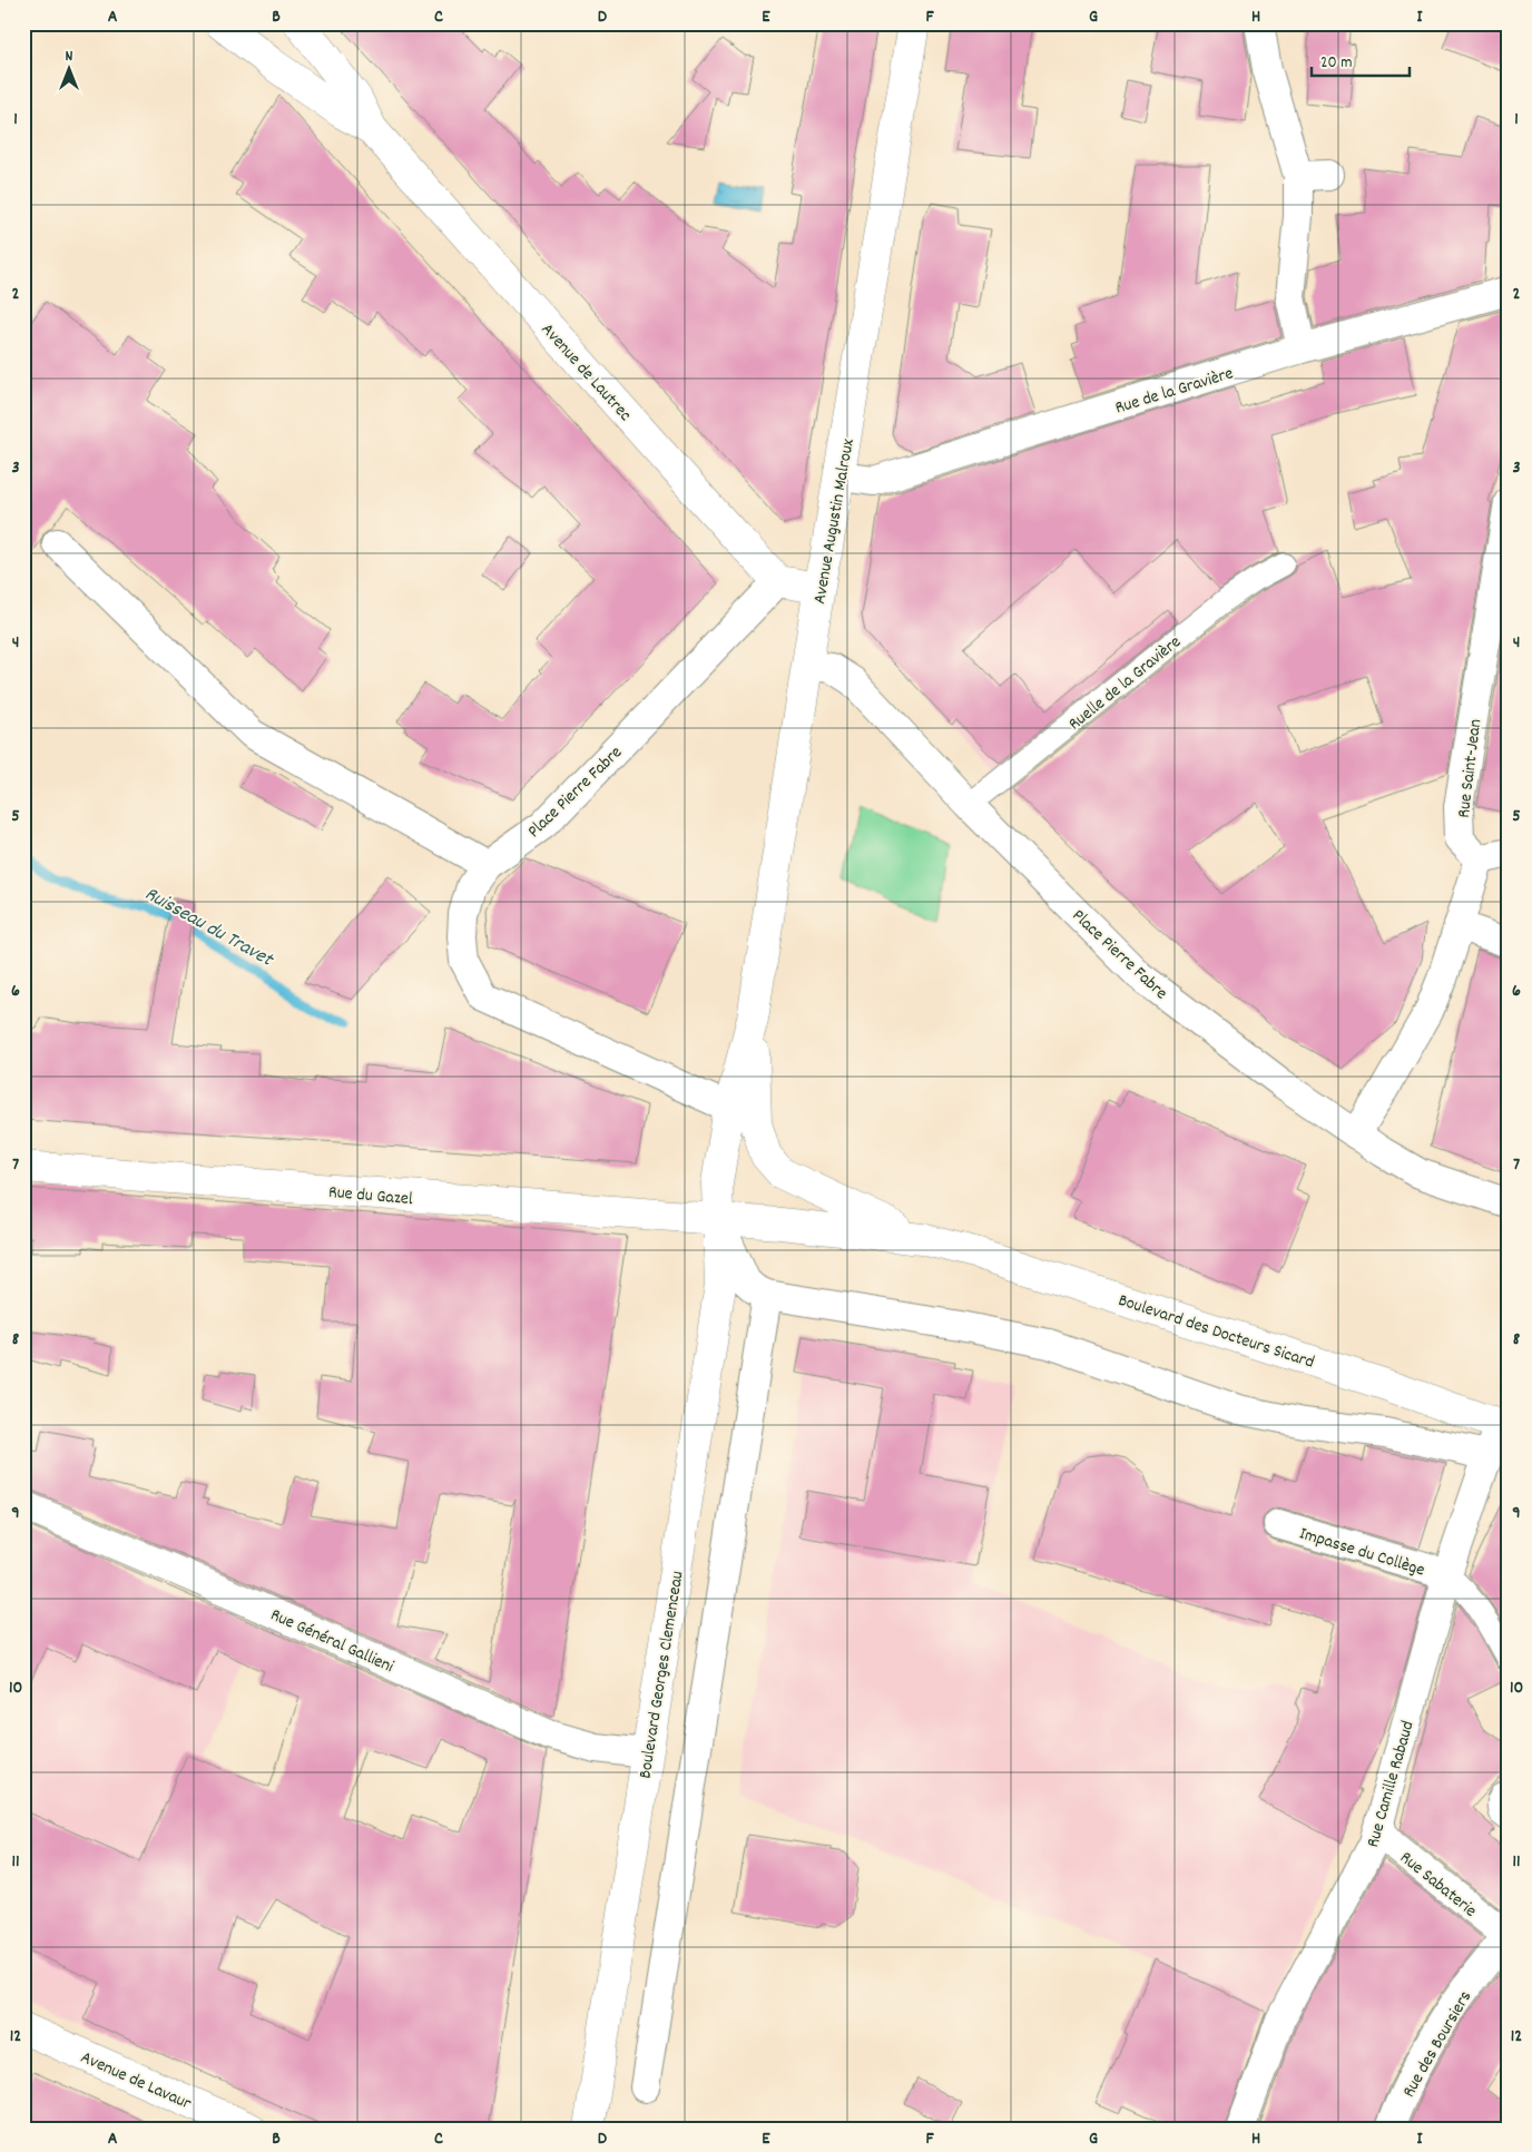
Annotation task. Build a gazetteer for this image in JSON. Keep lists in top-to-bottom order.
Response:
{
  "streets": {
    "main road": [
      "Avenue de Lautrec",
      "Avenue Augustin Malroux",
      "Rue du Gazel",
      "Boulevard des Docteurs Sicard",
      "Boulevard Georges Clemenceau",
      "Avenue de Lavaur"
    ],
    "street": [
      "Rue de la Gravière",
      "Ruelle de la Gravière",
      "Rue Saint-Jean",
      "Place Pierre Fabre",
      "Impasse du Collège",
      "Rue Général Gallieni",
      "Rue Camille Rabaud",
      "Rue Sabaterie",
      "Rue des Boursiers"
    ]
  },
  "crossings": [
    ["Avenue de Lautrec", "Place Pierre Fabre"],
    ["Rue de la Gravière", "Avenue Augustin Malroux"],
    ["Avenue Augustin Malroux", "Place Pierre Fabre"],
    ["Avenue Augustin Malroux", "Boulevard des Docteurs Sicard"],
    ["Avenue Augustin Malroux", "Boulevard Georges Clemenceau"],
    ["Ruelle de la Gravière", "Place Pierre Fabre"],
    ["Place Pierre Fabre", "Boulevard Georges Clemenceau"],
    ["Rue du Gazel", "Boulevard des Docteurs Sicard"],
    ["Rue du Gazel", "Boulevard Georges Clemenceau"],
    ["Boulevard des Docteurs Sicard", "Boulevard Georges Clemenceau"],
    ["Boulevard des Docteurs Sicard", "Rue Camille Rabaud"],
    ["Impasse du Collège", "Rue Camille Rabaud"],
    ["Rue Général Gallieni", "Boulevard Georges Clemenceau"],
    ["Rue Camille Rabaud", "Rue Sabaterie"],
    ["Rue Sabaterie", "Rue des Boursiers"]
  ],
  "water": ["Ruisseau du Travet"],
  "scale_bar": "20 m",
  "north": "top",
  "grid": {
    "columns": [
      "A",
      "B",
      "C",
      "D",
      "E",
      "F",
      "G",
      "H",
      "I"
    ],
    "rows": [
      "1",
      "2",
      "3",
      "4",
      "5",
      "6",
      "7",
      "8",
      "9",
      "10",
      "11",
      "12"
    ]
  }
}
